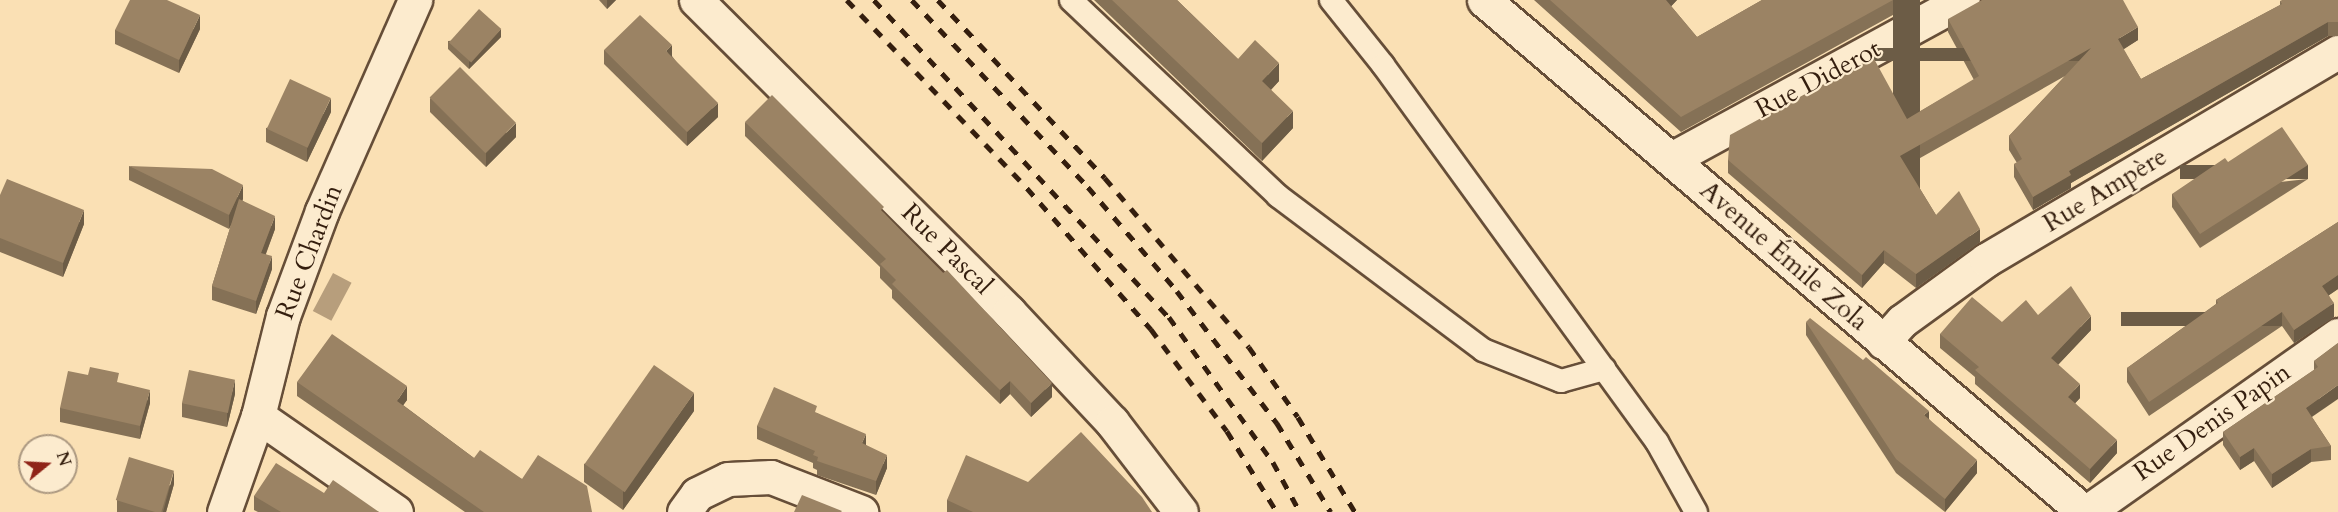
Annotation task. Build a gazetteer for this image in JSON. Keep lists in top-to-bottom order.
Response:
{
  "streets": {
    "street": [
      "Rue Diderot",
      "Rue Ampère",
      "Rue Pascal",
      "Rue Chardin",
      "Avenue Émile Zola",
      "Rue Denis Papin"
    ]
  },
  "crossings": [
    ["Rue Diderot", "Avenue Émile Zola"],
    ["Rue Ampère", "Avenue Émile Zola"],
    ["Avenue Émile Zola", "Rue Denis Papin"]
  ],
  "north": "right"
}
